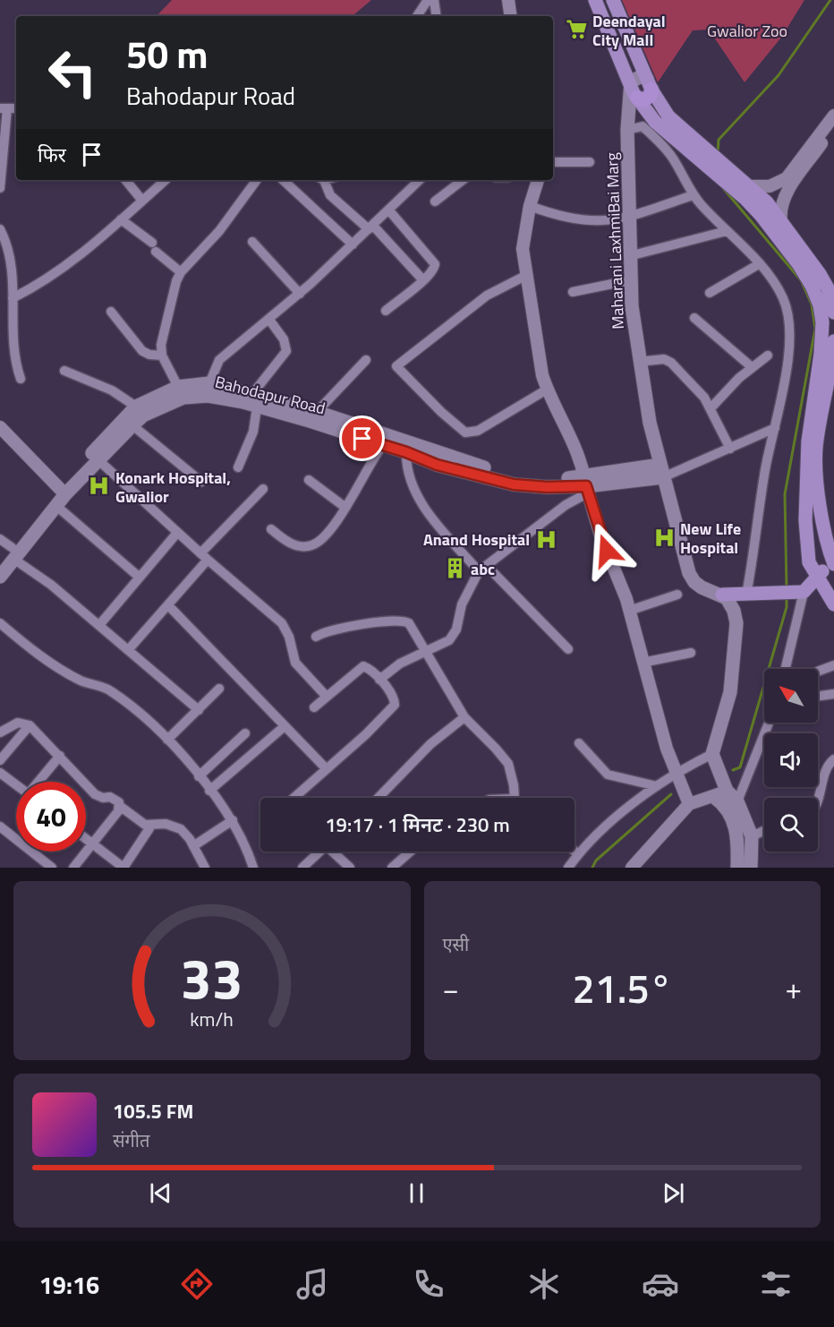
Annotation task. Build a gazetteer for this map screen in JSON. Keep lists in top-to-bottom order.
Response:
{
  "streets": {
    "main road": ["Maharani LaxhmiBai Marg", "Bahodapur Road"]
  },
  "crossings": [
    ["Maharani LaxhmiBai Marg", "Bahodapur Road"]
  ],
  "parks": ["Gwalior Zoo"],
  "places": {
    "supermarket": ["Deendayal City Mall"],
    "hospital": ["Konark Hospital, Gwalior", "New Life Hospital", "Anand Hospital"],
    "building": ["abc"]
  },
  "north": "top left",
  "page": {
    "turn": ["50 m", "Bahodapur Road"],
    "then": "फिर",
    "limit": "40",
    "trip": "19:17 · 1 मिनट · 230 m",
    "tile": "एसी",
    "heat": ["−", "21.5°", "+"],
    "song": ["105.5 FM", "संगीत"],
    "tabs": "19:16",
    "gauge": ["33", "km/h"]
  }
}
